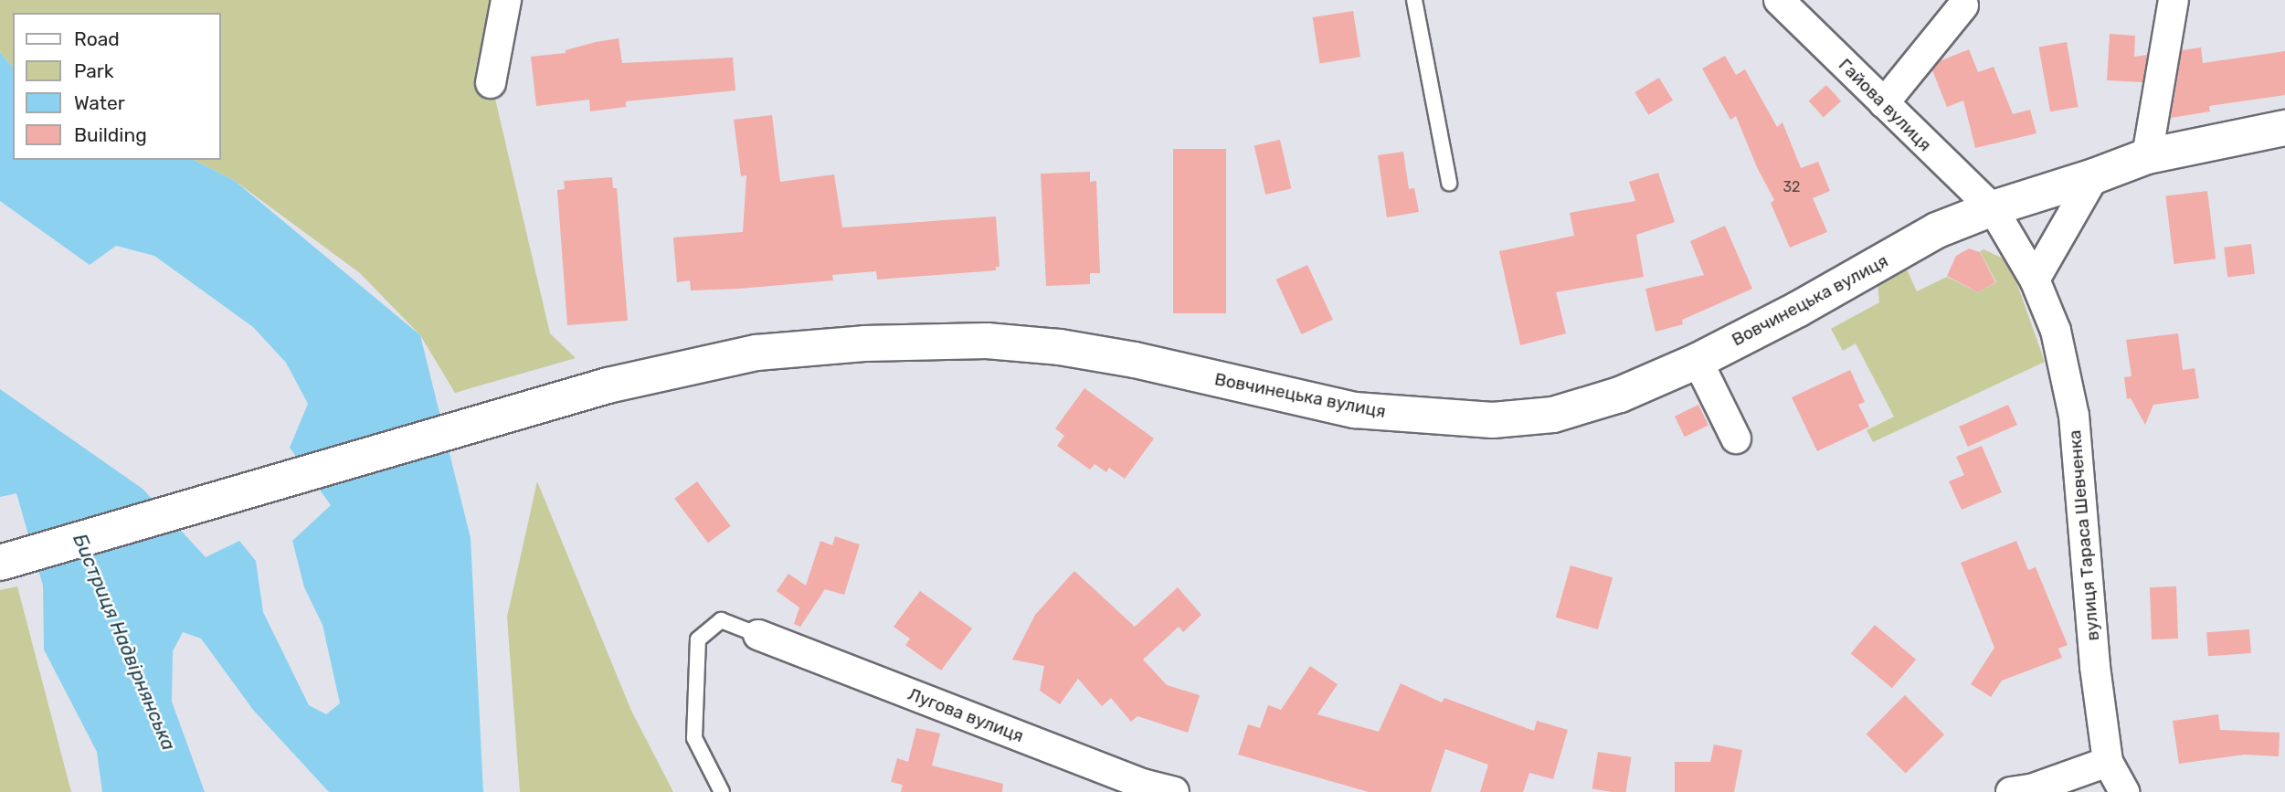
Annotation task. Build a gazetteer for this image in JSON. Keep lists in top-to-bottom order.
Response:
{
  "streets": {
    "street": [
      "Гайова вулиця",
      "Вовчинецька вулиця",
      "вулиця Тараса Шевченка",
      "Лугова вулиця"
    ]
  },
  "crossings": [
    ["Гайова вулиця", "Вовчинецька вулиця"],
    ["Гайова вулиця", "вулиця Тараса Шевченка"],
    ["Вовчинецька вулиця", "вулиця Тараса Шевченка"]
  ],
  "water": ["Бистриця Надвірнянська"],
  "house_numbers": ["32"],
  "legend": [
    "Road",
    "Park",
    "Water",
    "Building"
  ]
}
